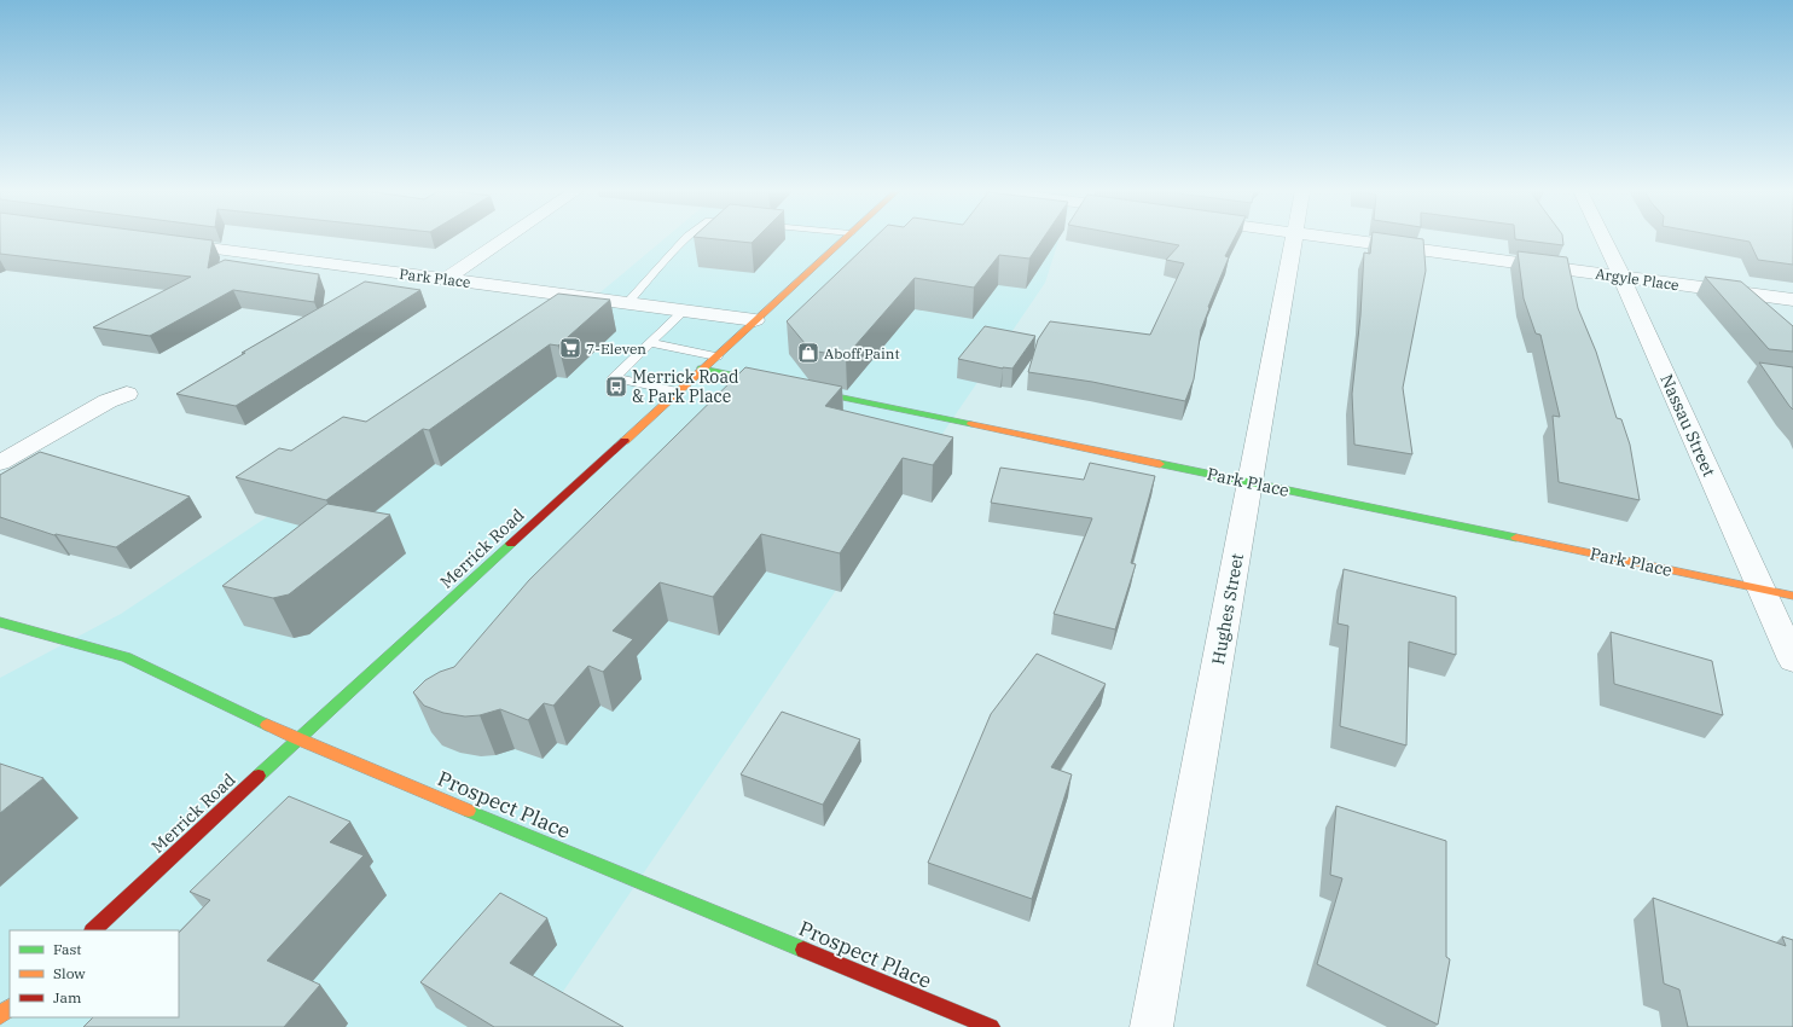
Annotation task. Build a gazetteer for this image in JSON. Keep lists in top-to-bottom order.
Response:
{
  "streets": {
    "street": [
      "Park Place",
      "Argyle Place",
      "Nassau Street",
      "Merrick Road",
      "Hughes Street",
      "Prospect Place"
    ]
  },
  "crossings": [
    ["Park Place", "Nassau Street"],
    ["Park Place", "Merrick Road"],
    ["Park Place", "Hughes Street"],
    ["Argyle Place", "Nassau Street"],
    ["Merrick Road", "Prospect Place"]
  ],
  "places": {
    "supermarket": ["7-Eleven"],
    "shop": ["Aboff Paint"],
    "bus stop": ["Merrick Road & Park Place"]
  },
  "legend": ["Fast", "Slow", "Jam"]
}
